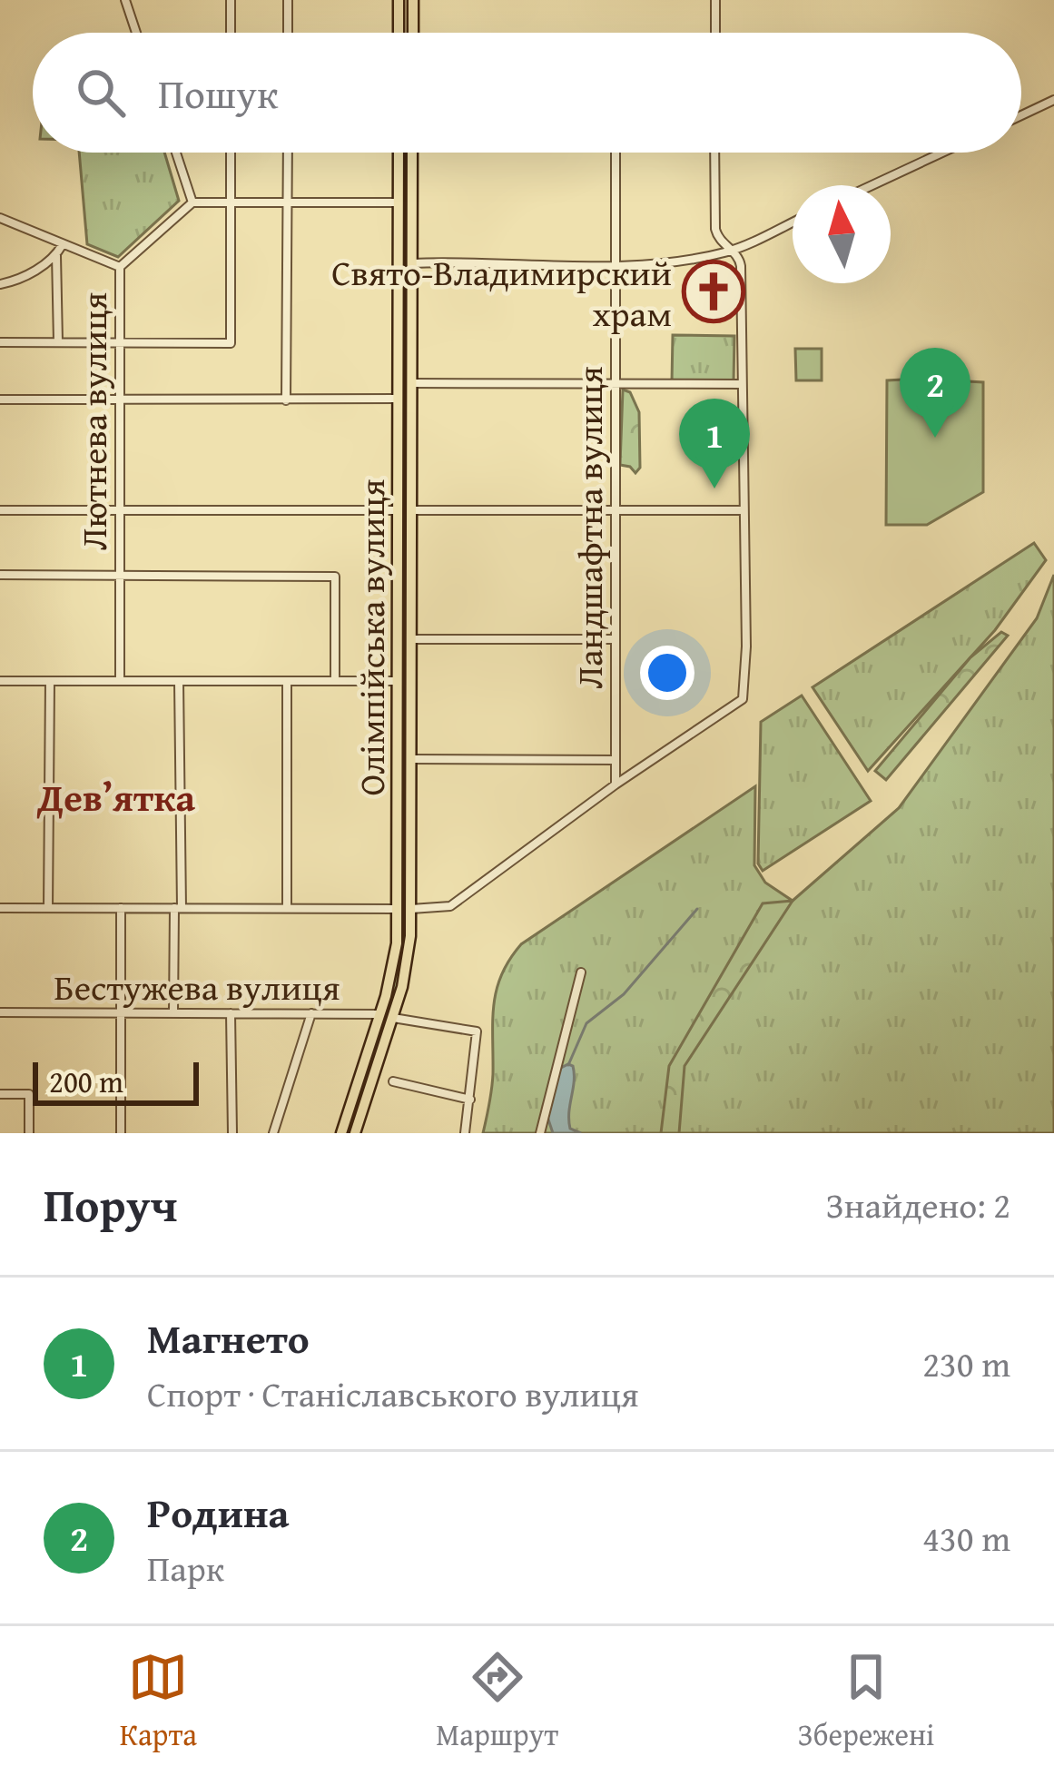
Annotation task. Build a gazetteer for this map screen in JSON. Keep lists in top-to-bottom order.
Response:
{
  "streets": {
    "main road": ["Олімпійська вулиця", "Бестужева вулиця"],
    "street": ["Лютнева вулиця", "Ландшафтна вулиця"]
  },
  "crossings": [
    ["Олімпійська вулиця", "Бестужева вулиця"]
  ],
  "districts": ["Дев’ятка"],
  "places": {
    "church": ["Свято-Владимирский храм"]
  },
  "scale_bar": "200 m",
  "north": "top",
  "page": {
    "search": "Пошук",
    "pins": ["2", "1"],
    "scale": "200 m",
    "heading": ["Поруч", "Знайдено: 2"],
    "list": [
      {
        "mark": "1",
        "name": "Магнето",
        "note": "Спорт · Станіславського вулиця",
        "value": "230 m"
      },
      {
        "mark": "2",
        "name": "Родина",
        "note": "Парк",
        "value": "430 m"
      }
    ],
    "nav": ["Карта", "Маршрут", "Збережені"]
  }
}
